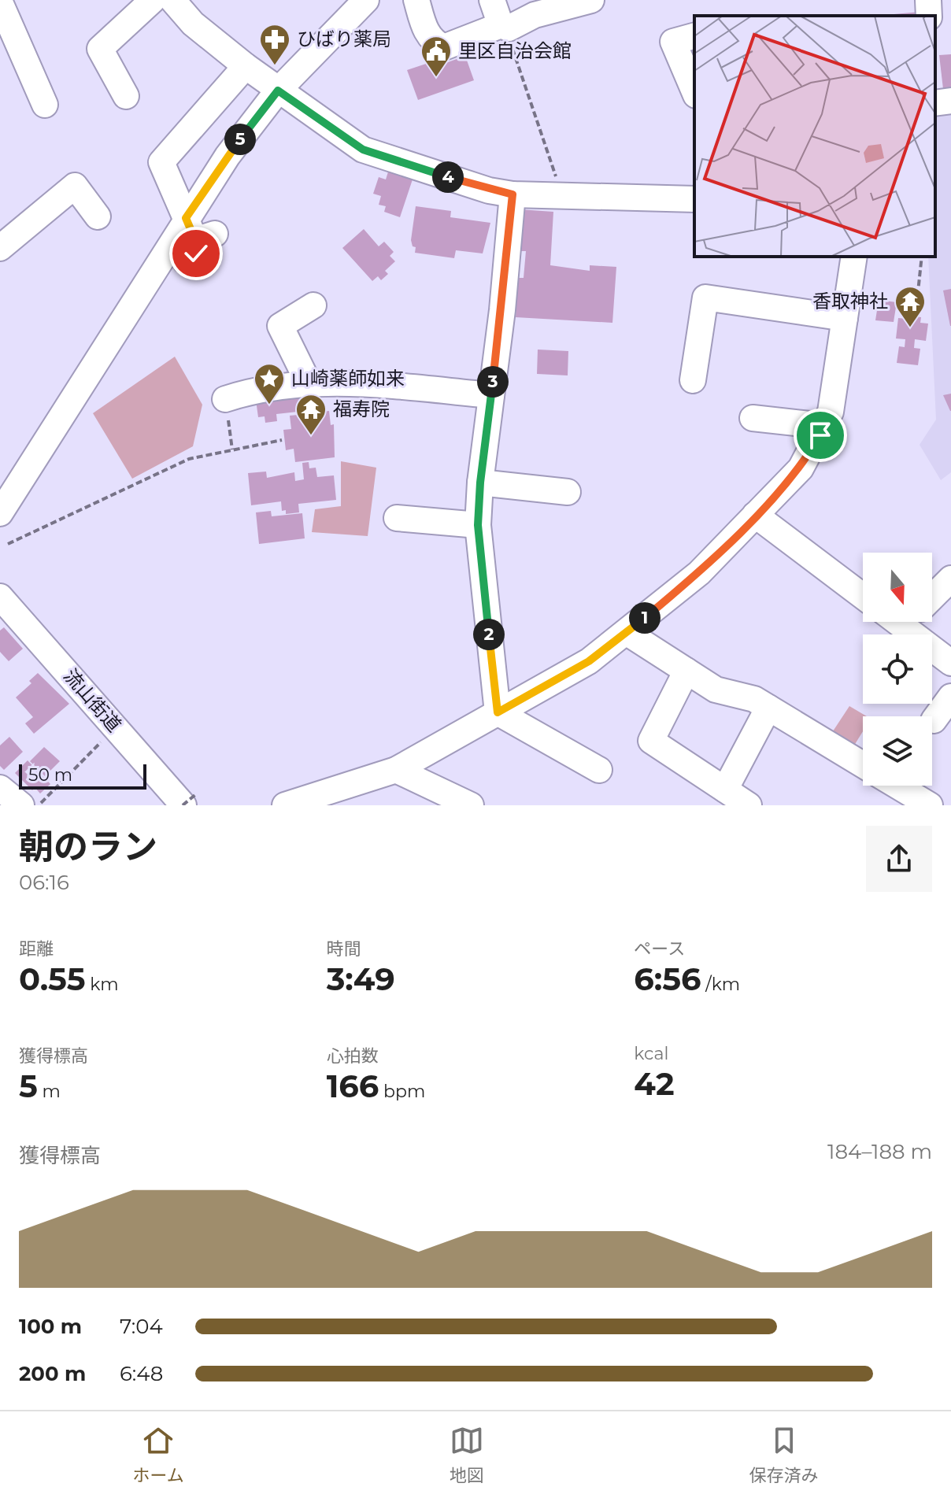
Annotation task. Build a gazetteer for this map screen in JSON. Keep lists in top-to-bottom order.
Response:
{
  "streets": {
    "street": ["流山街道"]
  },
  "places": {
    "pharmacy": ["ひばり薬局"],
    "public building": ["里区自治会館"],
    "temple": ["香取神社", "福寿院"],
    "place": ["山崎薬師如来"]
  },
  "scale_bar": "50 m",
  "north": "bottom",
  "page": {
    "pins": [
      "5",
      "4",
      "3",
      "1",
      "2"
    ],
    "scale": "50 m",
    "heading": ["朝のラン", "06:16"],
    "stats": [
      ["距離", "0.55 km"],
      ["時間", "3:49"],
      ["ペース", "6:56 /km"],
      ["獲得標高", "5 m"],
      ["心拍数", "166 bpm"],
      ["kcal", "42"]
    ],
    "chart": ["獲得標高", "184–188 m"],
    "list": [
      {
        "name": "100 m",
        "note": "7:04"
      },
      {
        "name": "200 m",
        "note": "6:48"
      }
    ],
    "tabs": ["ホーム", "地図", "保存済み"]
  }
}
